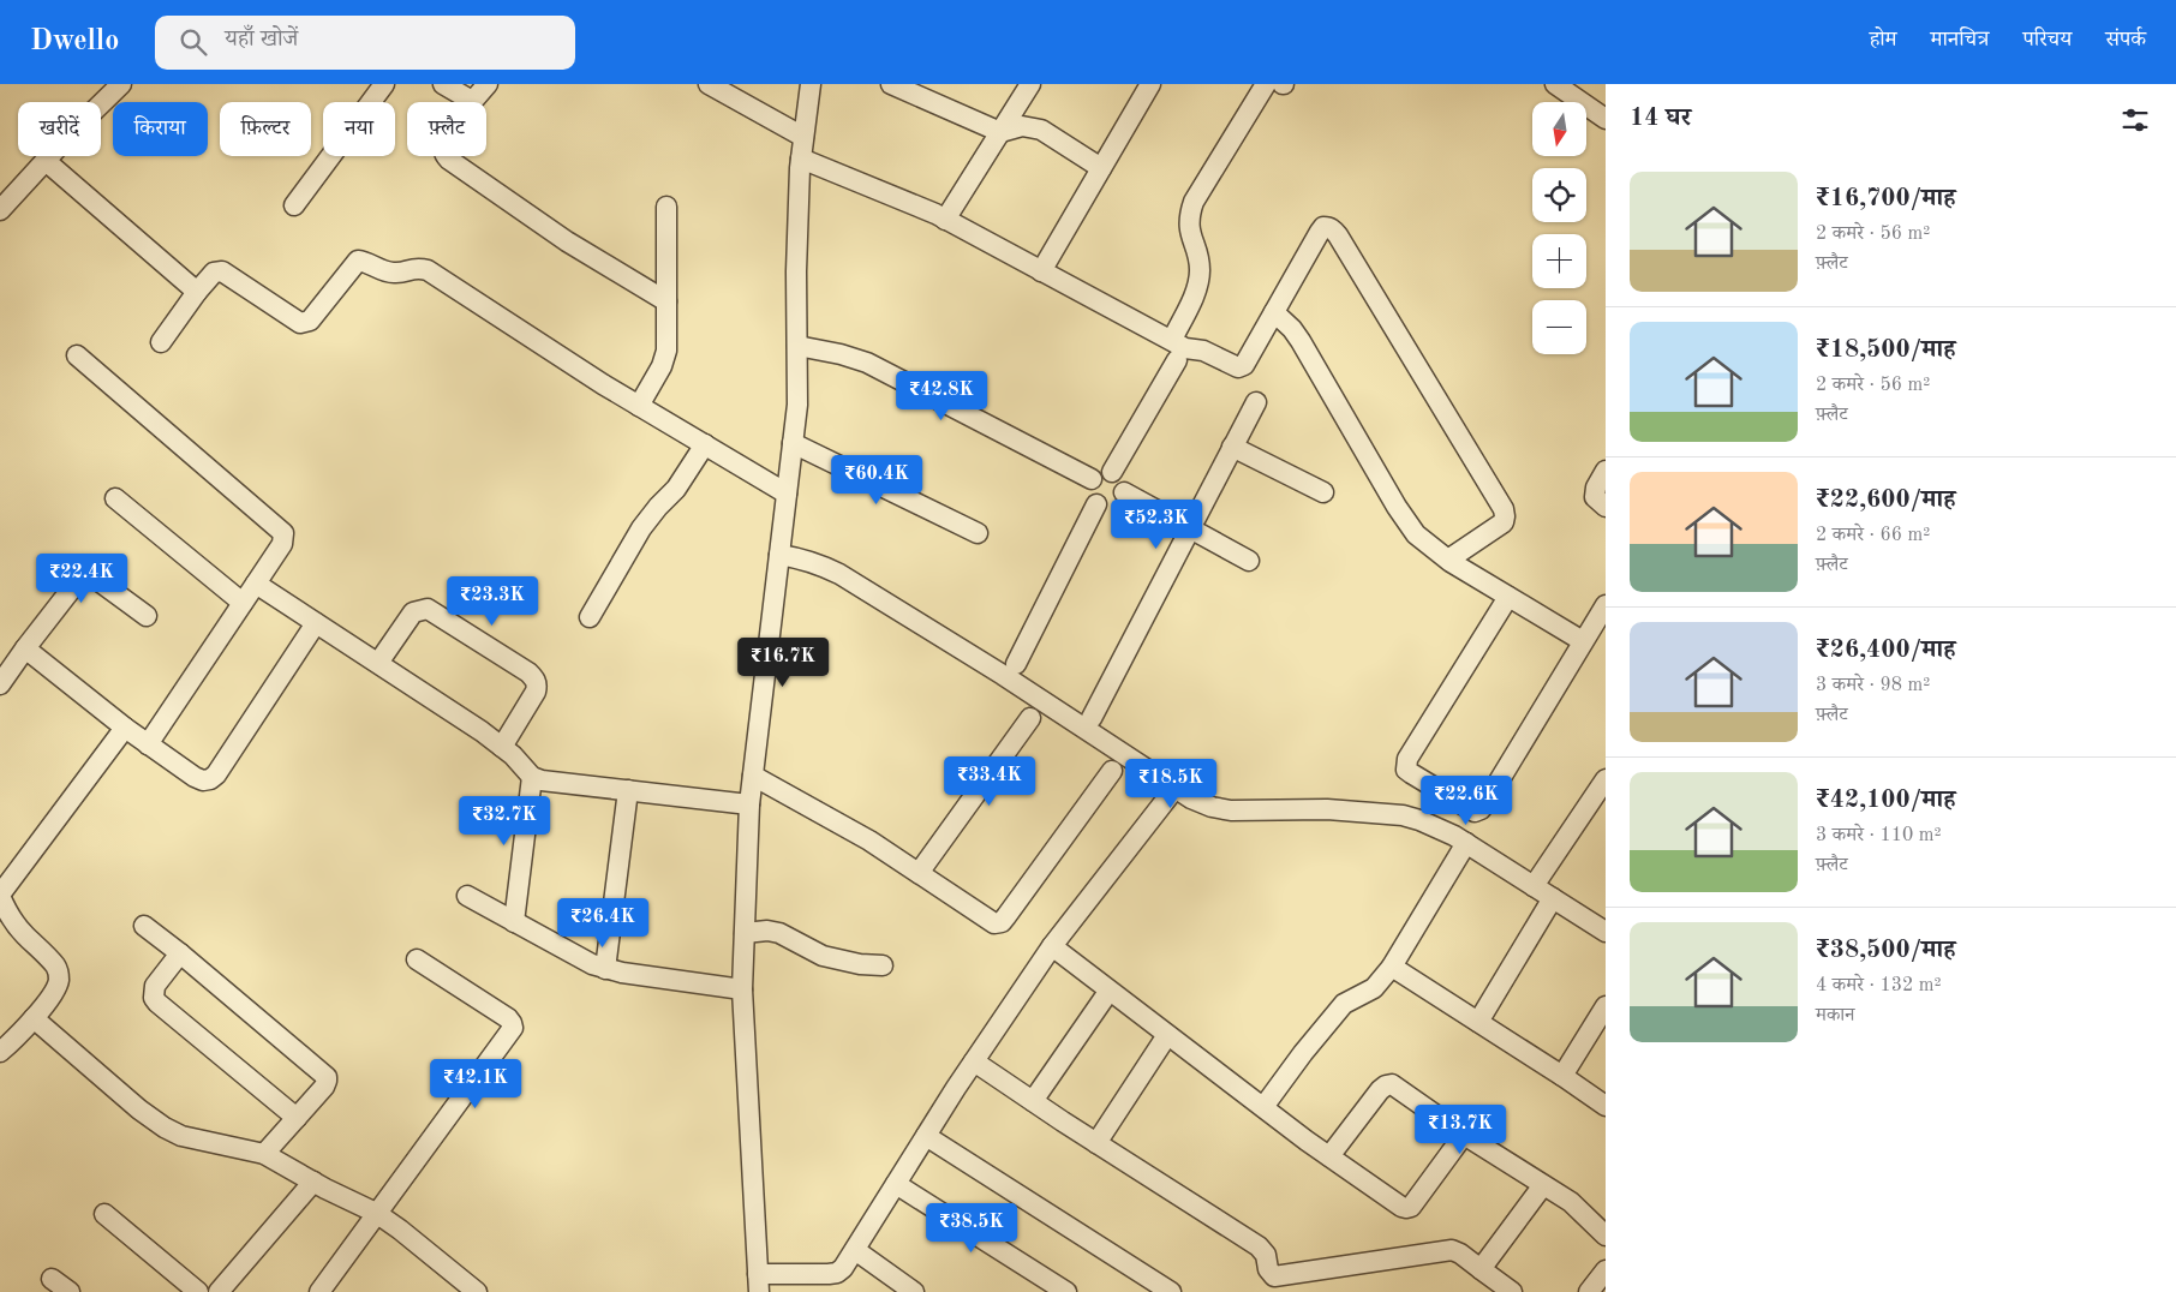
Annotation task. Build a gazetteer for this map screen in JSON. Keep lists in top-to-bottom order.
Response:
{
  "north": "bottom",
  "page": {
    "header": "Dwello",
    "search": "यहाँ खोजें",
    "nav": [
      "होम",
      "मानचित्र",
      "परिचय",
      "संपर्क"
    ],
    "heading": "14 घर",
    "map_buttons": ["+", "−"],
    "chip": [
      "खरीदें",
      "किराया",
      "फ़िल्टर",
      "नया",
      "फ़्लैट"
    ],
    "list": [
      {
        "name": "₹16,700/माह",
        "note": "2 कमरे · 56 m² · फ़्लैट"
      },
      {
        "name": "₹18,500/माह",
        "note": "2 कमरे · 56 m² · फ़्लैट"
      },
      {
        "name": "₹22,600/माह",
        "note": "2 कमरे · 66 m² · फ़्लैट"
      },
      {
        "name": "₹26,400/माह",
        "note": "3 कमरे · 98 m² · फ़्लैट"
      },
      {
        "name": "₹42,100/माह",
        "note": "3 कमरे · 110 m² · फ़्लैट"
      },
      {
        "name": "₹38,500/माह",
        "note": "4 कमरे · 132 m² · मकान"
      }
    ],
    "price": [
      "₹42.8K",
      "₹60.4K",
      "₹52.3K",
      "₹22.4K",
      "₹23.3K",
      "₹16.7K",
      "₹33.4K",
      "₹18.5K",
      "₹22.6K",
      "₹32.7K",
      "₹26.4K",
      "₹42.1K",
      "₹13.7K",
      "₹38.5K"
    ]
  }
}
